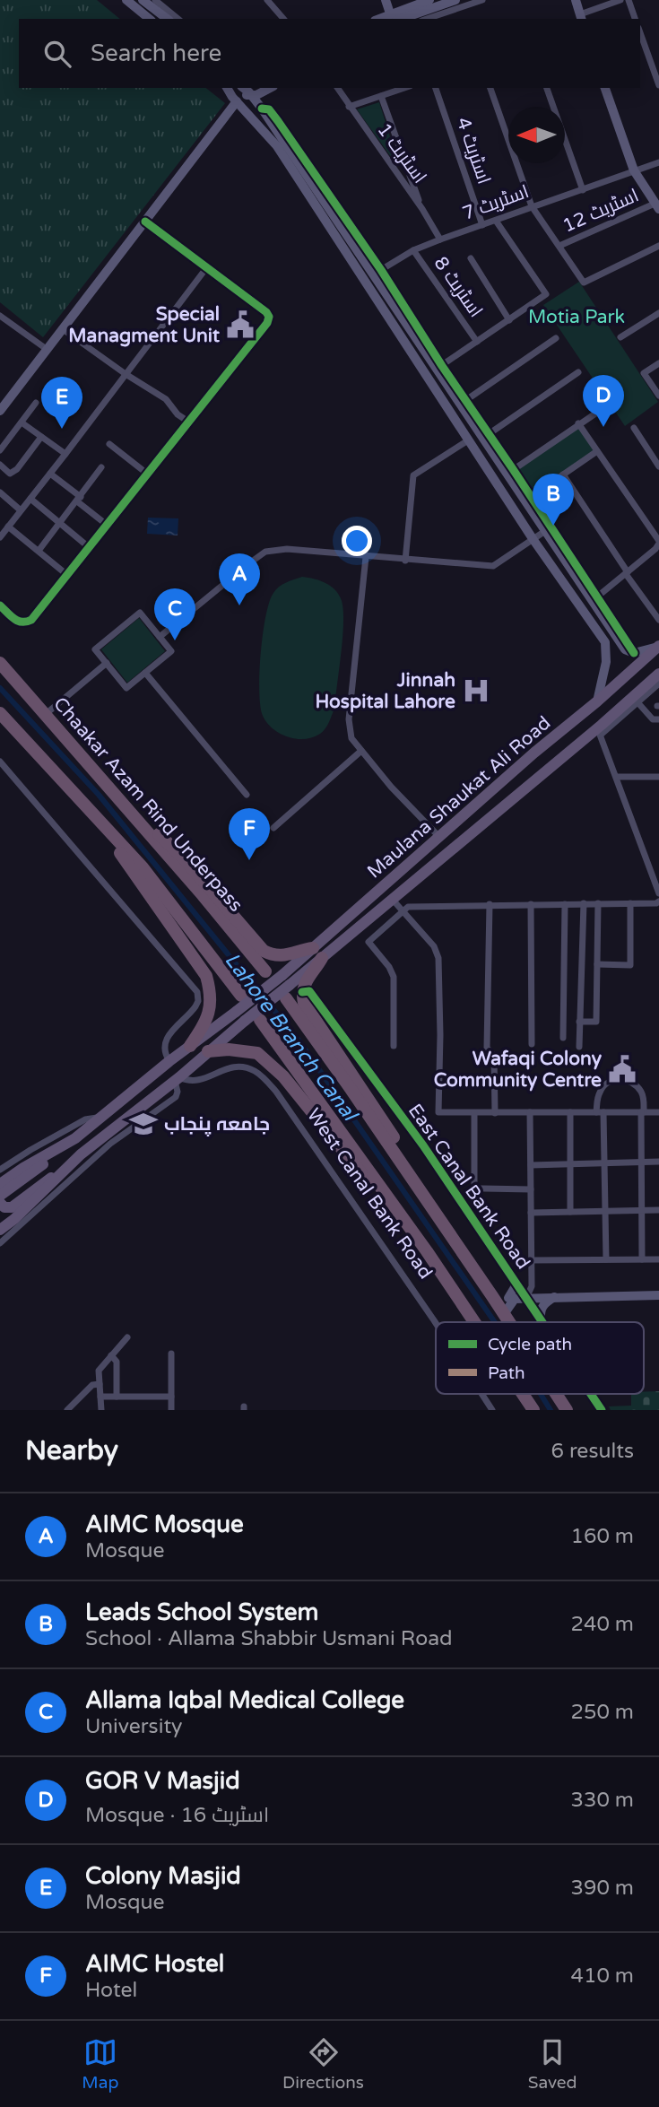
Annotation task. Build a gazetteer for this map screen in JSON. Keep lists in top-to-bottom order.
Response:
{
  "streets": {
    "highway": ["Chaakar Azam Rind Underpass", "West Canal Bank Road"],
    "main road": ["Maulana Shaukat Ali Road"],
    "street": [
      "اسٹریٹ 4",
      "اسٹریٹ 1",
      "اسٹریٹ 7",
      "اسٹریٹ 12",
      "اسٹریٹ 8",
      "East Canal Bank Road"
    ]
  },
  "crossings": [
    ["اسٹریٹ 4", "اسٹریٹ 7"],
    ["اسٹریٹ 1", "اسٹریٹ 7"],
    ["اسٹریٹ 7", "اسٹریٹ 8"]
  ],
  "water": ["Lahore Branch Canal"],
  "parks": ["Motia Park"],
  "places": {
    "public building": ["Special Managment Unit", "Wafaqi Colony Community Centre"],
    "hospital": ["Jinnah Hospital Lahore"],
    "school or university": ["جامعہ پنجاب"]
  },
  "legend": ["Cycle path", "Path"],
  "north": "left",
  "page": {
    "search": "Search here",
    "pins": [
      "D",
      "E",
      "B",
      "A",
      "C",
      "F"
    ],
    "heading": ["Nearby", "6 results"],
    "list": [
      {
        "mark": "A",
        "name": "AIMC Mosque",
        "note": "Mosque",
        "value": "160 m"
      },
      {
        "mark": "B",
        "name": "Leads School System",
        "note": "School · Allama Shabbir Usmani Road",
        "value": "240 m"
      },
      {
        "mark": "C",
        "name": "Allama Iqbal Medical College",
        "note": "University",
        "value": "250 m"
      },
      {
        "mark": "D",
        "name": "GOR V Masjid",
        "note": "Mosque · اسٹریٹ 16",
        "value": "330 m"
      },
      {
        "mark": "E",
        "name": "Colony Masjid",
        "note": "Mosque",
        "value": "390 m"
      },
      {
        "mark": "F",
        "name": "AIMC Hostel",
        "note": "Hotel",
        "value": "410 m"
      }
    ],
    "nav": ["Map", "Directions", "Saved"]
  }
}
